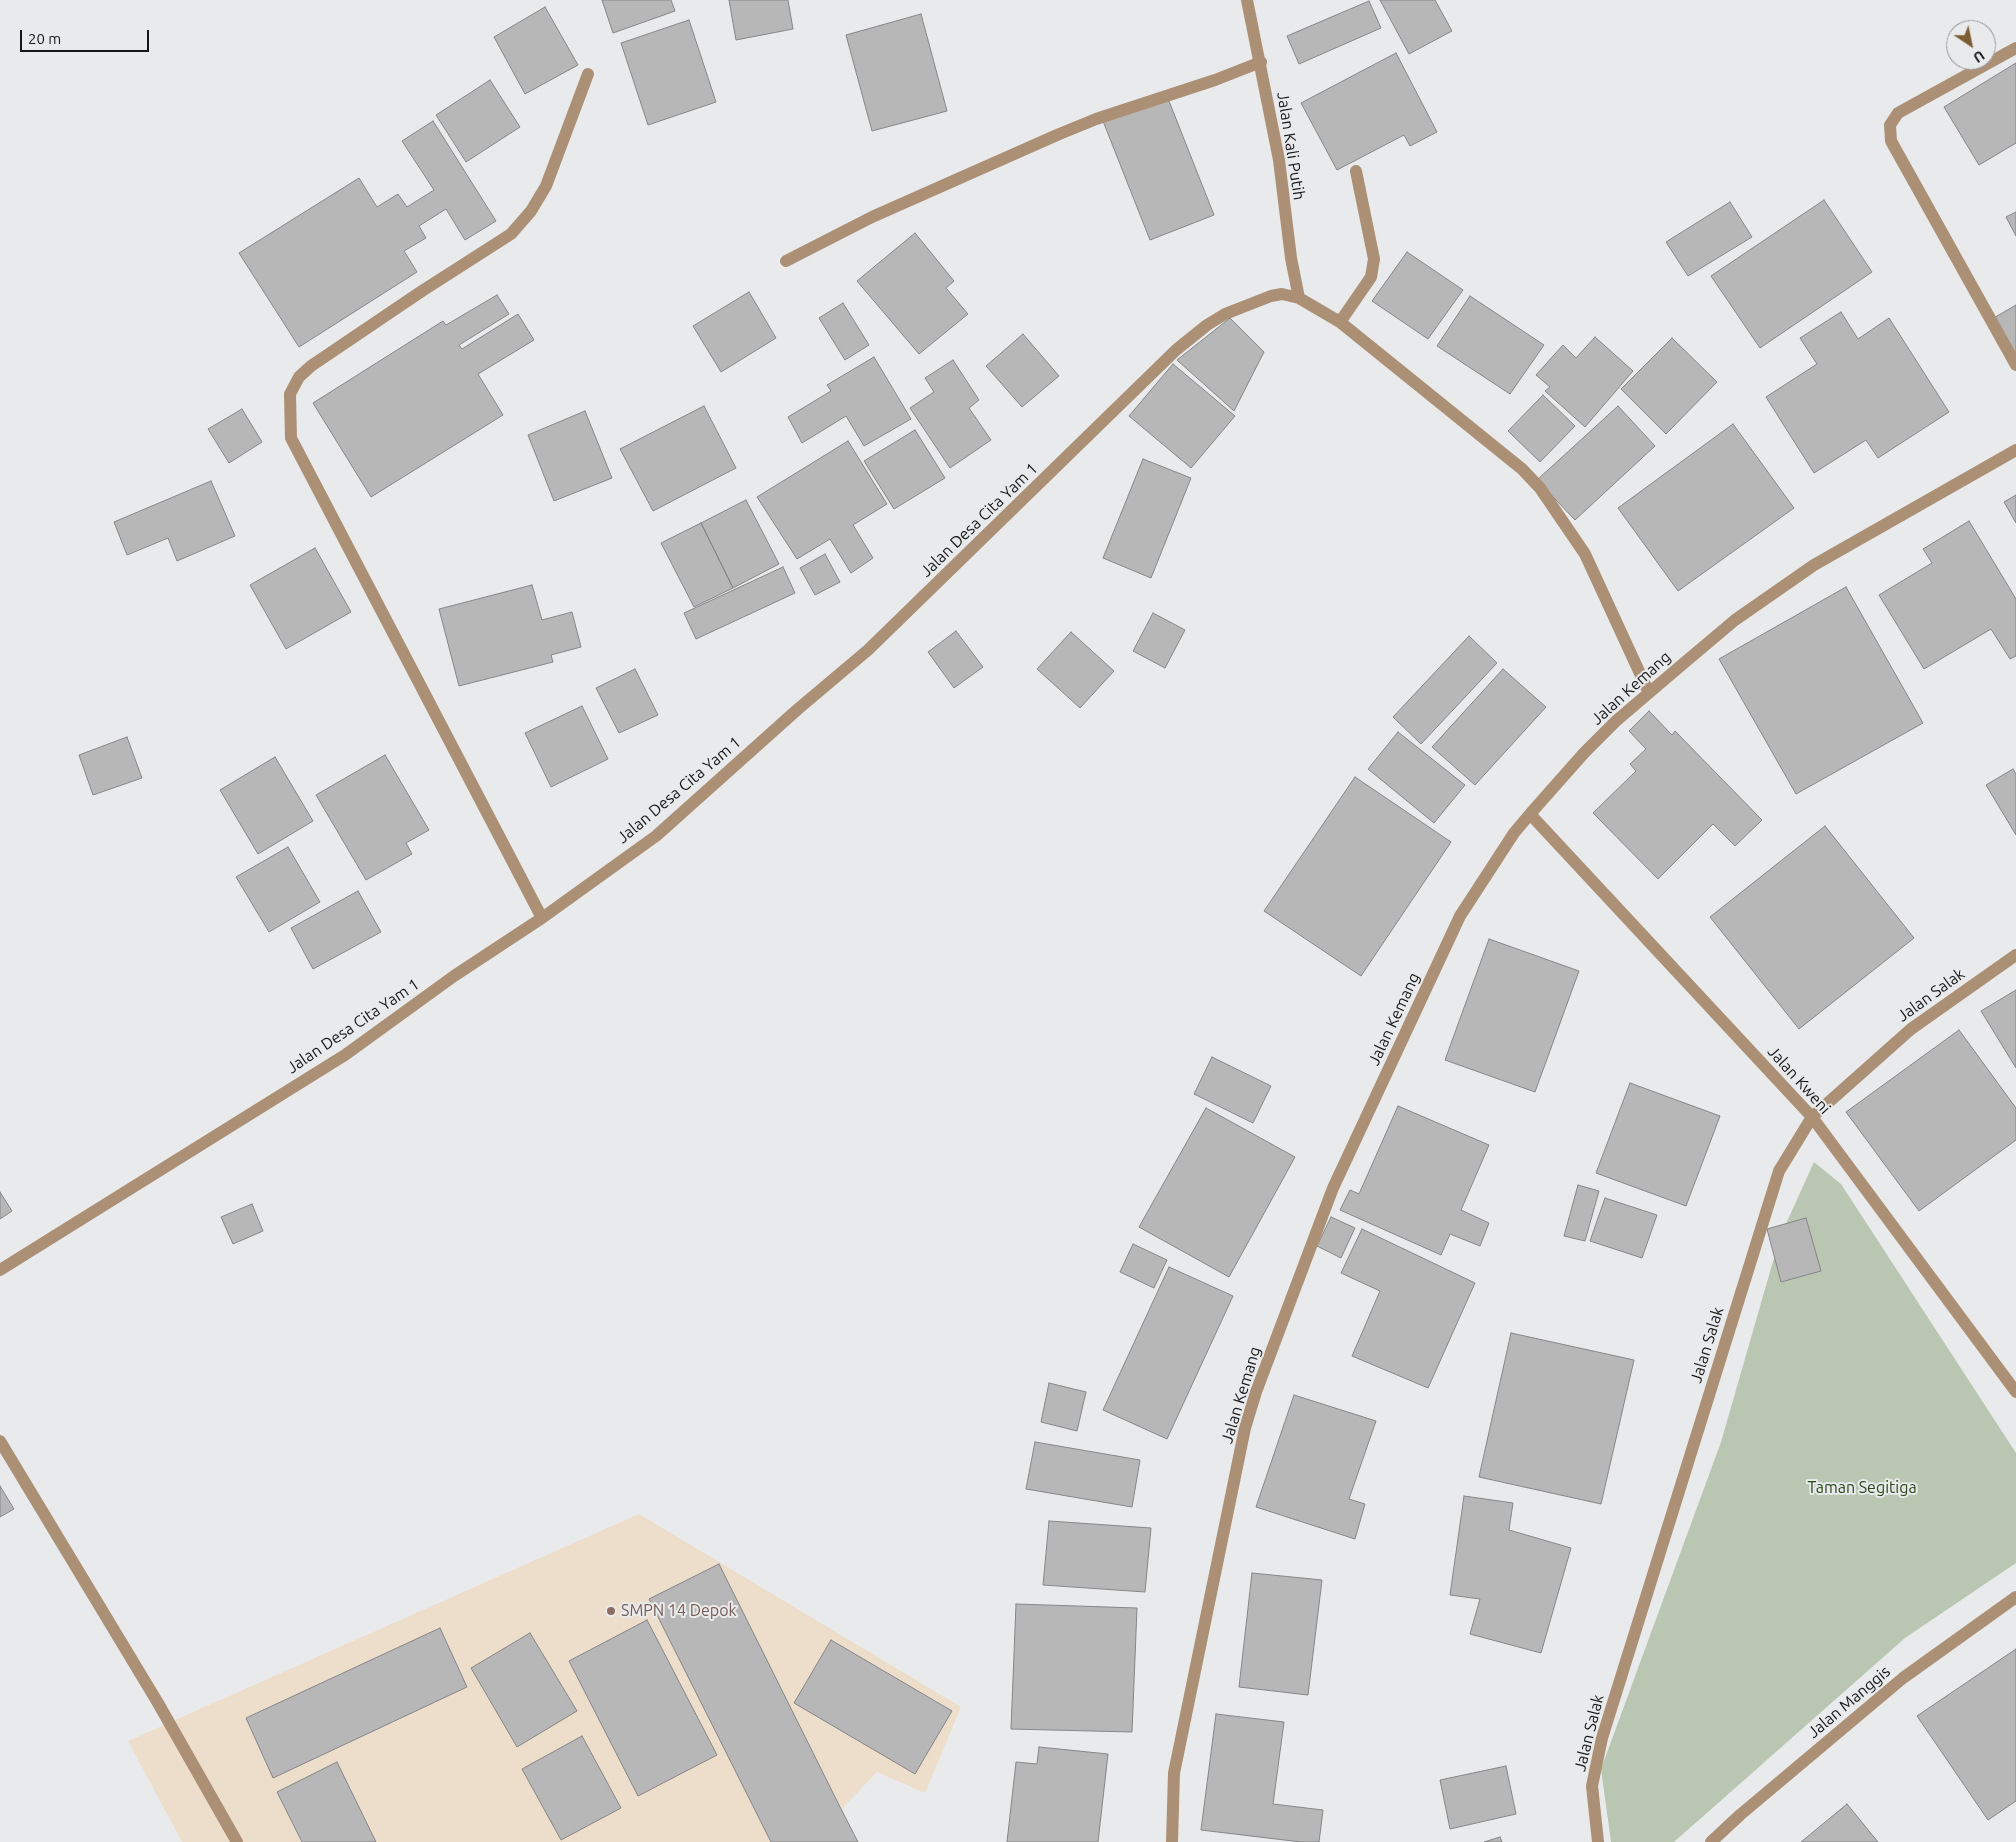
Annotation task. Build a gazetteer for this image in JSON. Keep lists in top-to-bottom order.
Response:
{
  "streets": {
    "street": [
      "Jalan Kali Putih",
      "Jalan Desa Cita Yam 1",
      "Jalan Kemang",
      "Jalan Salak",
      "Jalan Kweni",
      "Jalan Manggis"
    ]
  },
  "crossings": [
    ["Jalan Kali Putih", "Jalan Desa Cita Yam 1"],
    ["Jalan Kemang", "Jalan Kweni"],
    ["Jalan Salak", "Jalan Kweni"]
  ],
  "parks": ["Taman Segitiga"],
  "places": ["SMPN 14 Depok"],
  "scale_bar": "20 m",
  "north": "bottom right"
}
